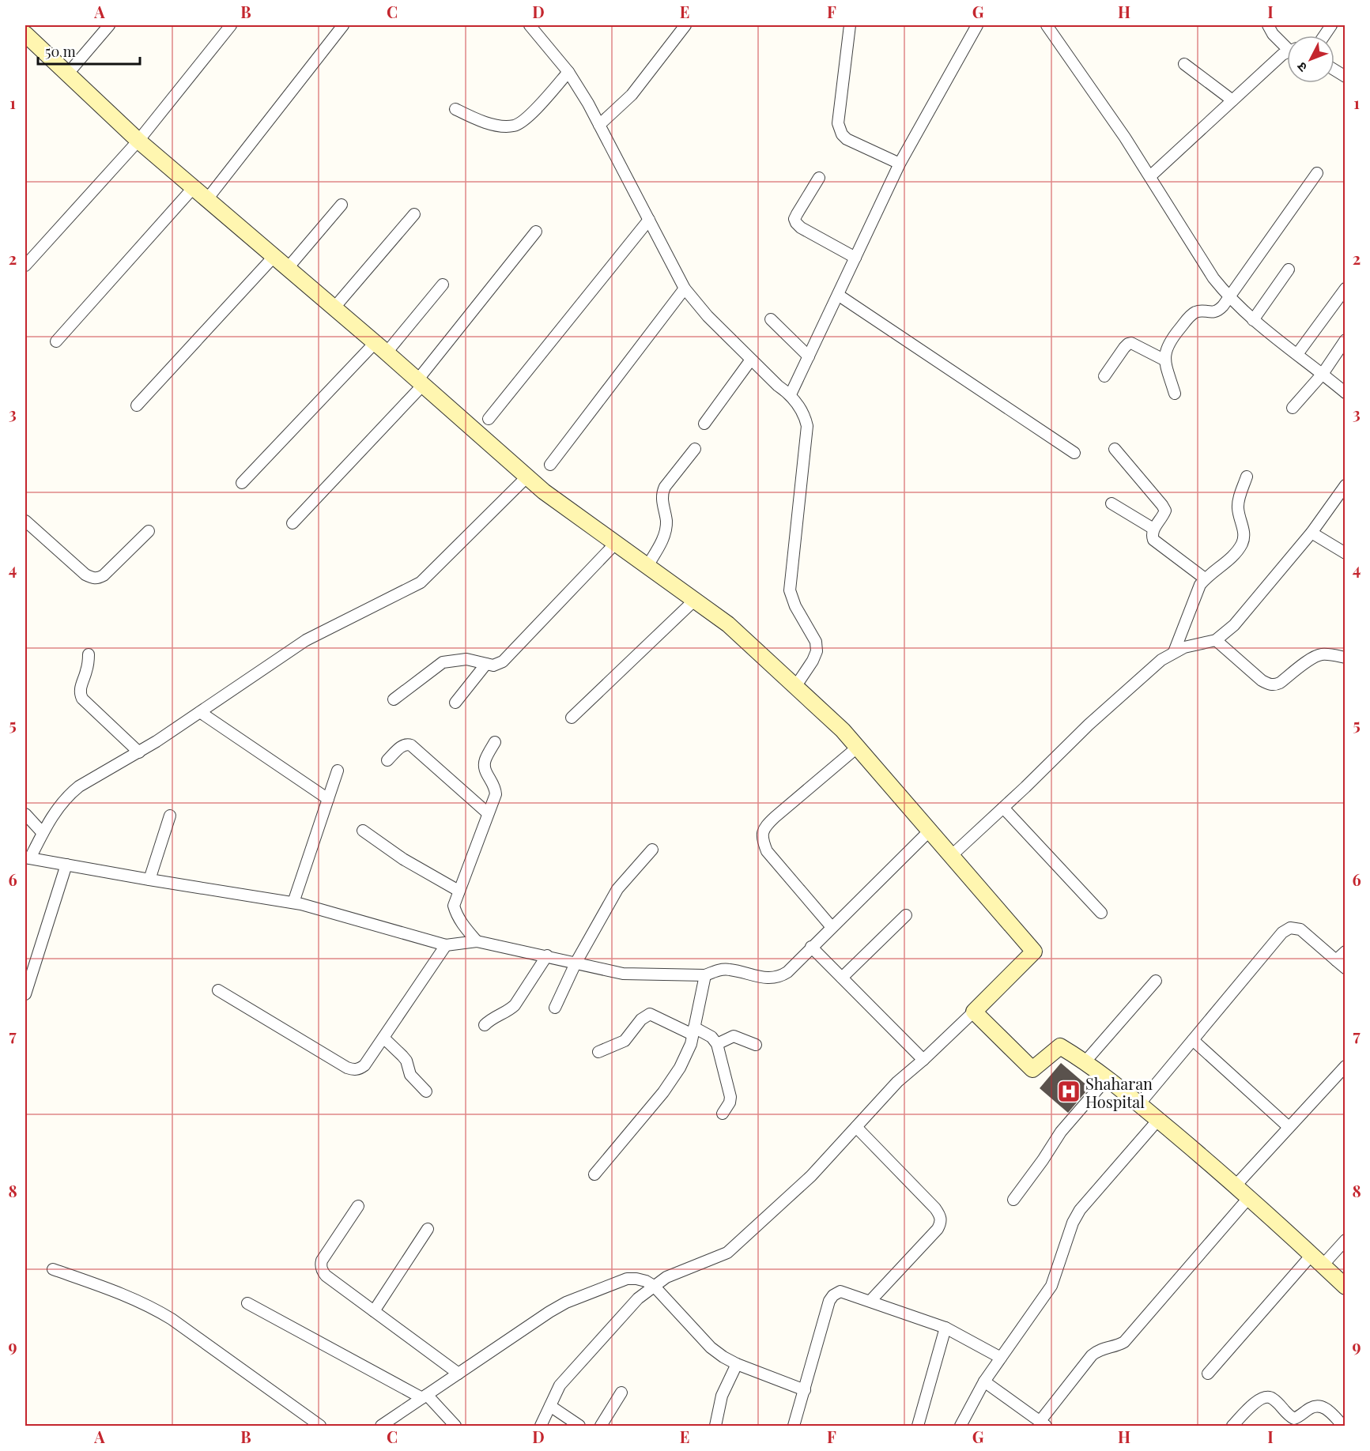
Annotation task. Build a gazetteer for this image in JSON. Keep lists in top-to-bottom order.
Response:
{
  "places": {
    "hospital": ["Shaharan Hospital"]
  },
  "scale_bar": "50 m",
  "north": "bottom left",
  "grid": {
    "columns": [
      "A",
      "B",
      "C",
      "D",
      "E",
      "F",
      "G",
      "H",
      "I"
    ],
    "rows": [
      "1",
      "2",
      "3",
      "4",
      "5",
      "6",
      "7",
      "8",
      "9"
    ]
  }
}
